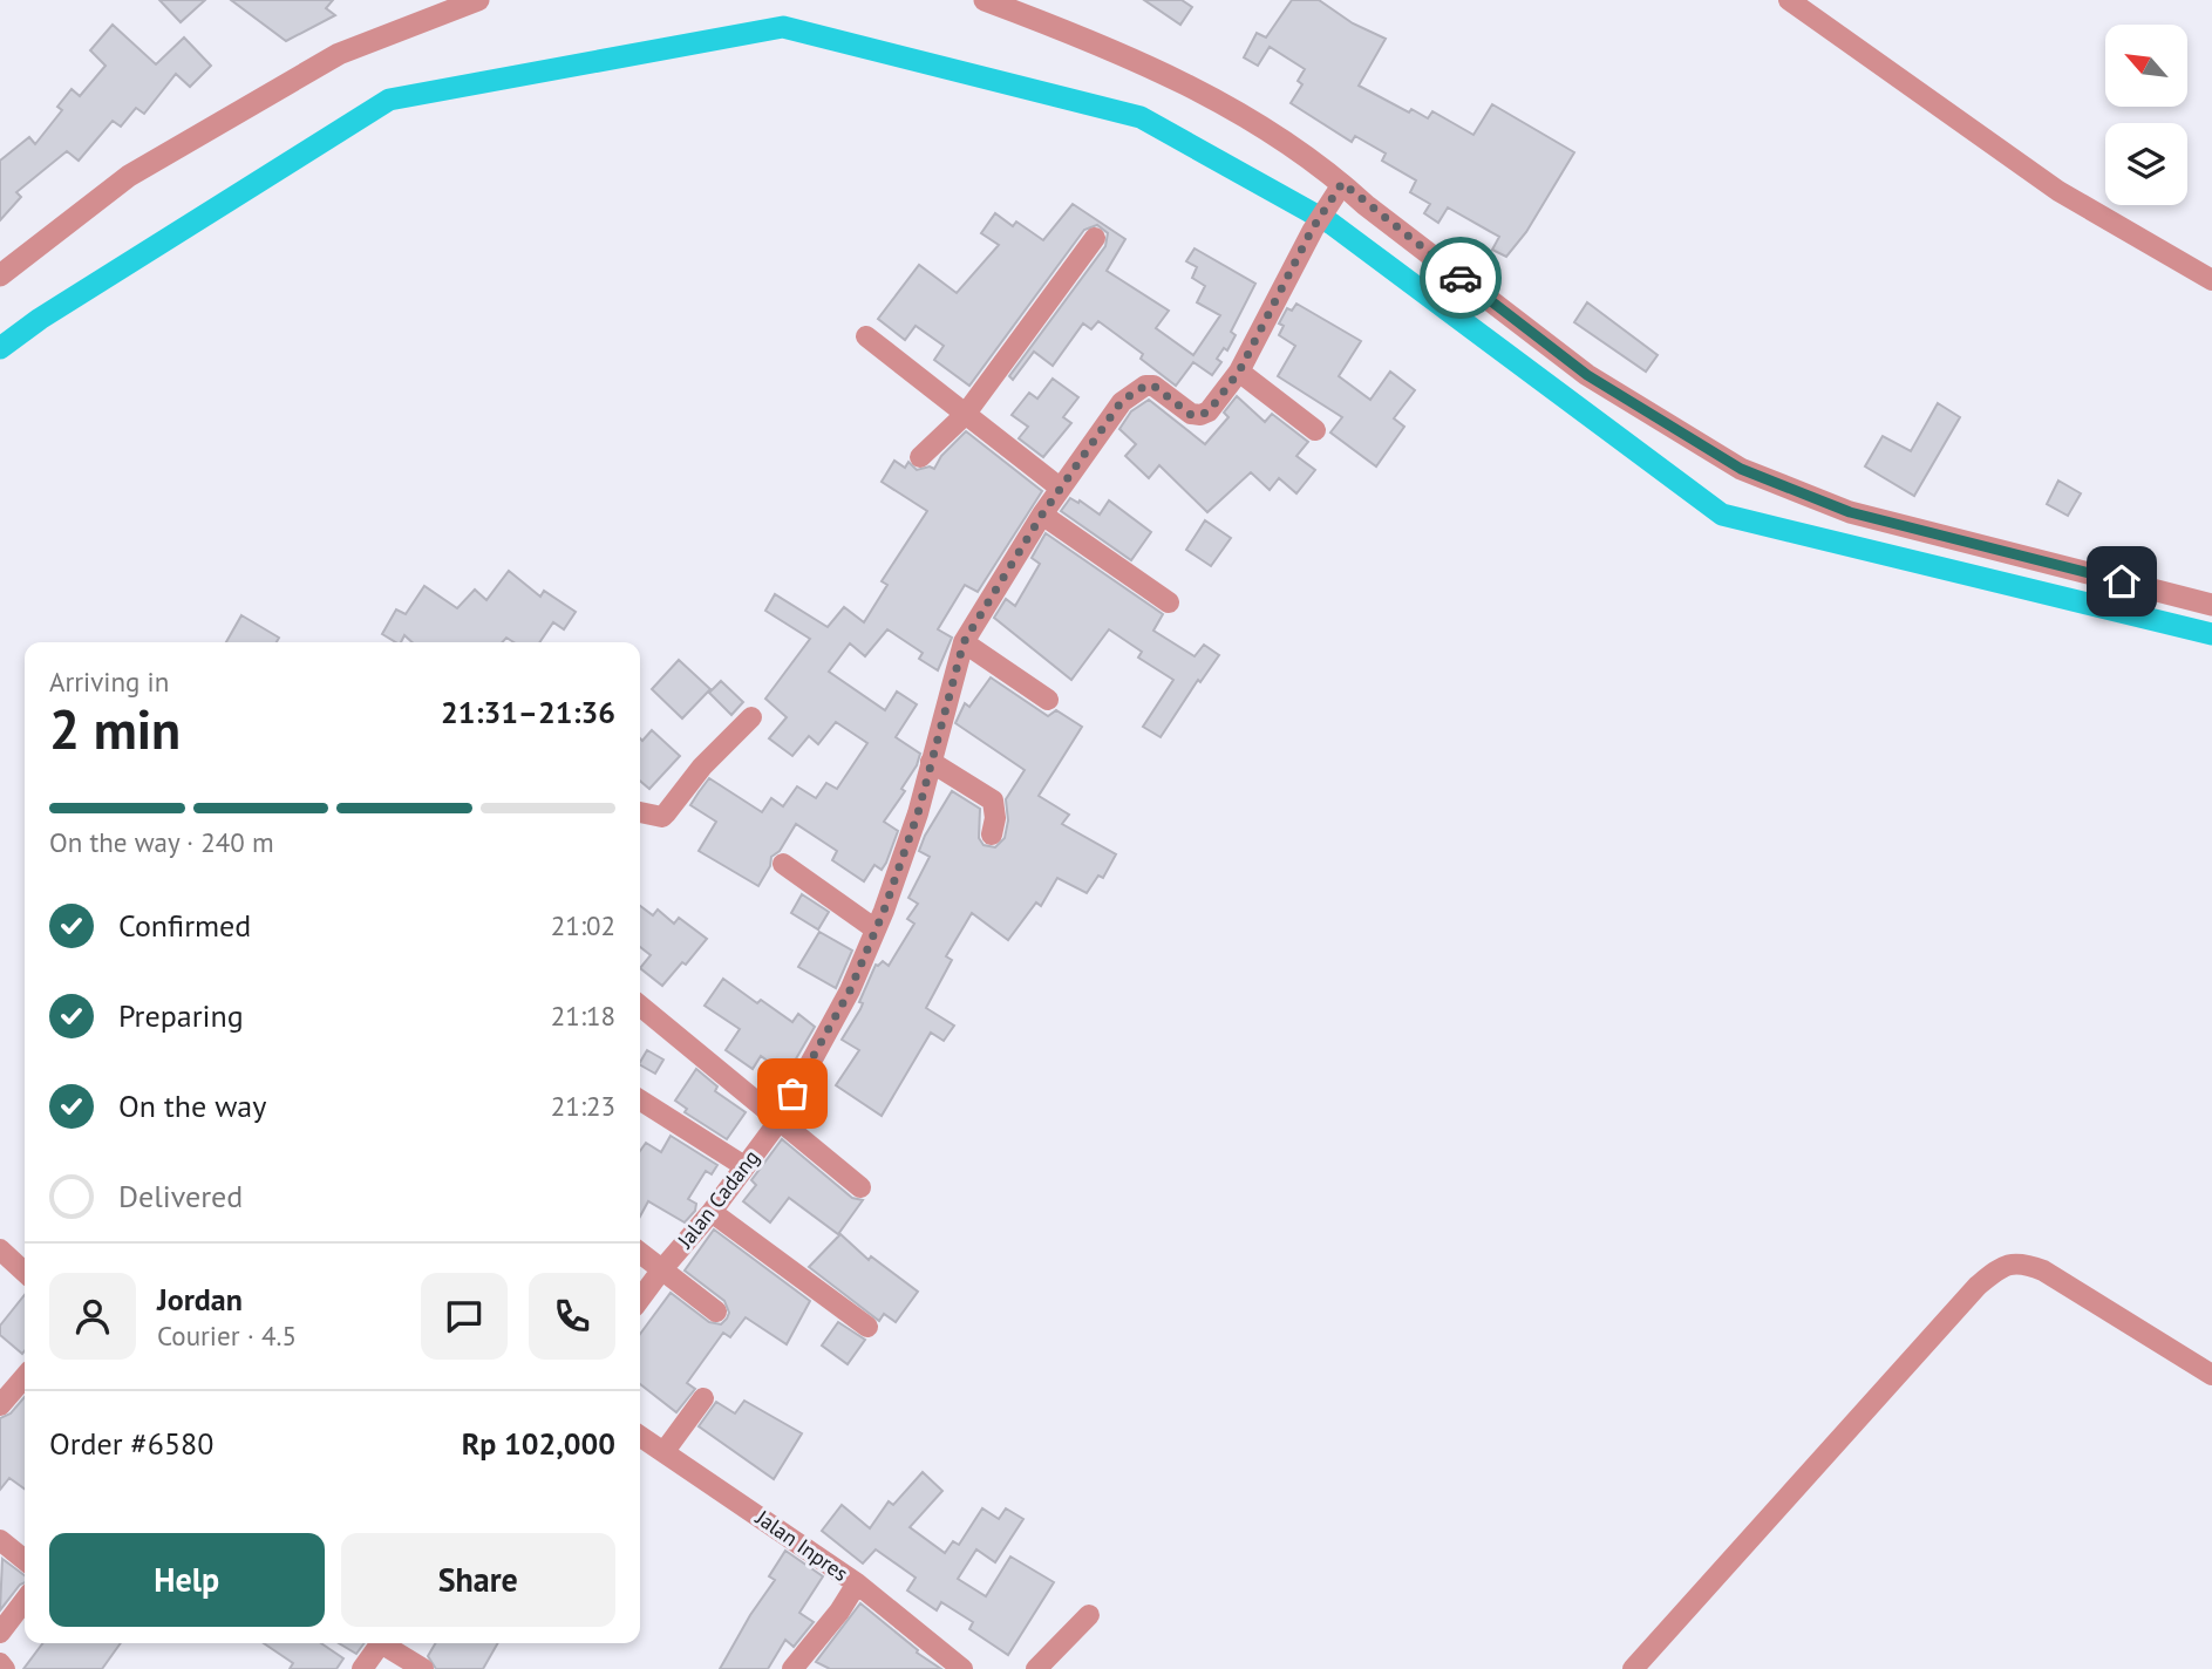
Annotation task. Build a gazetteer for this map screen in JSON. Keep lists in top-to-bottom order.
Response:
{
  "streets": {
    "street": ["Jalan Cadang", "Jalan Inpres"]
  },
  "north": "top left",
  "page": {
    "heading": ["2 min", "Arriving in", "21:31–21:36"],
    "panel": [
      "Jordan",
      "Courier · 4.5",
      "Order #6580",
      "Rp 102,000"
    ],
    "bar": "On the way · 240 m",
    "list": [
      ["Confirmed", "21:02"],
      ["Preparing", "21:18"],
      ["On the way", "21:23"],
      "Delivered"
    ],
    "buttons": ["Help", "Share"]
  }
}
